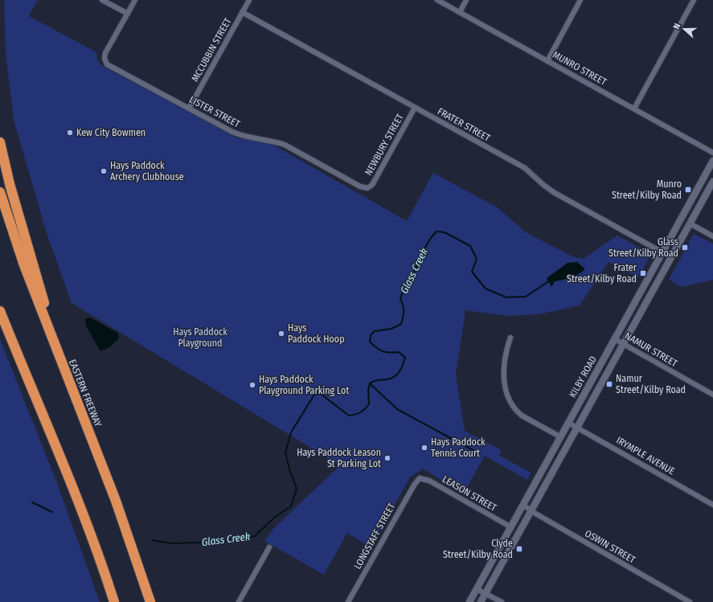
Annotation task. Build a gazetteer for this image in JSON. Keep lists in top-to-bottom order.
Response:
{
  "streets": {
    "highway": ["EASTERN FREEWAY"],
    "street": [
      "MCCUBBIN STREET",
      "MUNRO STREET",
      "LISTER STREET",
      "FRATER STREET",
      "NEWBURY STREET",
      "NAMUR STREET",
      "KILBY ROAD",
      "IRYMPLE AVENUE",
      "LEASON STREET",
      "LONGSTAFF STREET",
      "OSWIN STREET"
    ]
  },
  "crossings": [
    ["MCCUBBIN STREET", "LISTER STREET"],
    ["MCCUBBIN STREET", "FRATER STREET"],
    ["LISTER STREET", "NEWBURY STREET"],
    ["FRATER STREET", "NEWBURY STREET"],
    ["FRATER STREET", "KILBY ROAD"],
    ["NAMUR STREET", "KILBY ROAD"],
    ["KILBY ROAD", "IRYMPLE AVENUE"],
    ["KILBY ROAD", "LEASON STREET"],
    ["KILBY ROAD", "OSWIN STREET"],
    ["LEASON STREET", "LONGSTAFF STREET"]
  ],
  "water": ["Glass Creek"],
  "parks": ["Hays Paddock Playground"],
  "places": {
    "other": [
      "Kew City Bowmen",
      "Hays Paddock Archery Clubhouse",
      "Hays Paddock Hoop",
      "Hays Paddock Playground Parking Lot",
      "Hays Paddock Tennis Court",
      "Hays Paddock Leason St Parking Lot"
    ],
    "transit": [
      "Munro Street/Kilby Road",
      "Glass Street/Kilby Road",
      "Frater Street/Kilby Road",
      "Namur Street/Kilby Road",
      "Clyde Street/Kilby Road"
    ]
  },
  "north": "left"
}
